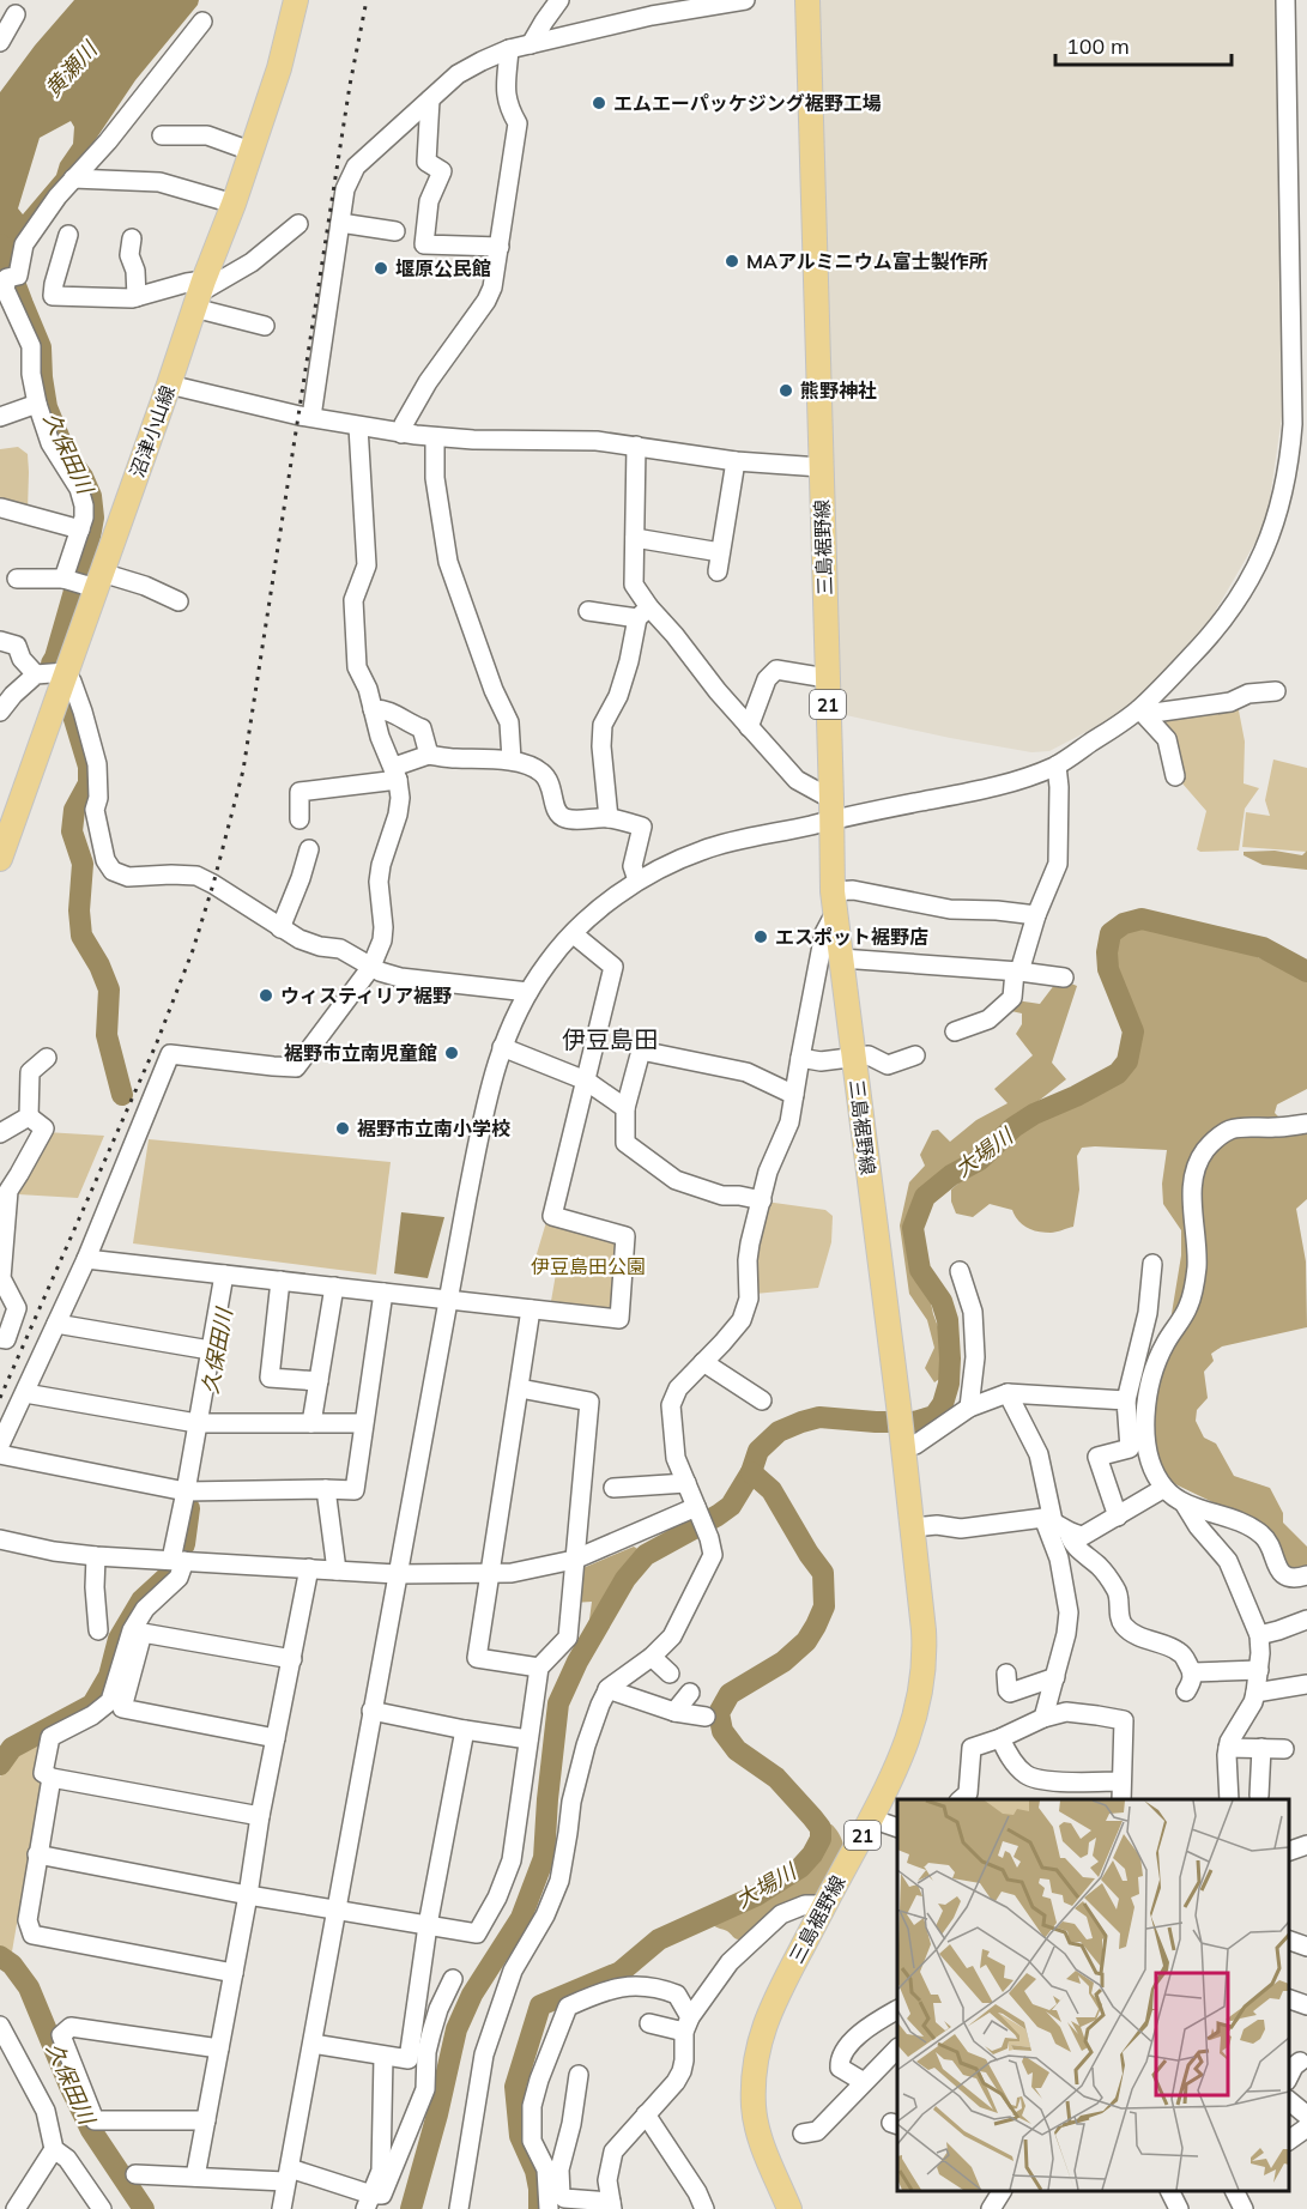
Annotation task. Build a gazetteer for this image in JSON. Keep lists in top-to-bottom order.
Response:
{
  "streets": {
    "main road": ["沼津小山線", "三島裾野線", "21"]
  },
  "districts": ["伊豆島田"],
  "water": ["黄瀬川", "久保田川", "大場川"],
  "parks": ["伊豆島田公園"],
  "places": [
    "エムエーパッケジング裾野工場",
    "MAアルミニウム富士製作所",
    "堰原公民館",
    "熊野神社",
    "エスポット裾野店",
    "ウィスティリア裾野",
    "裾野市立南児童館",
    "裾野市立南小学校"
  ],
  "scale_bar": "100 m"
}
